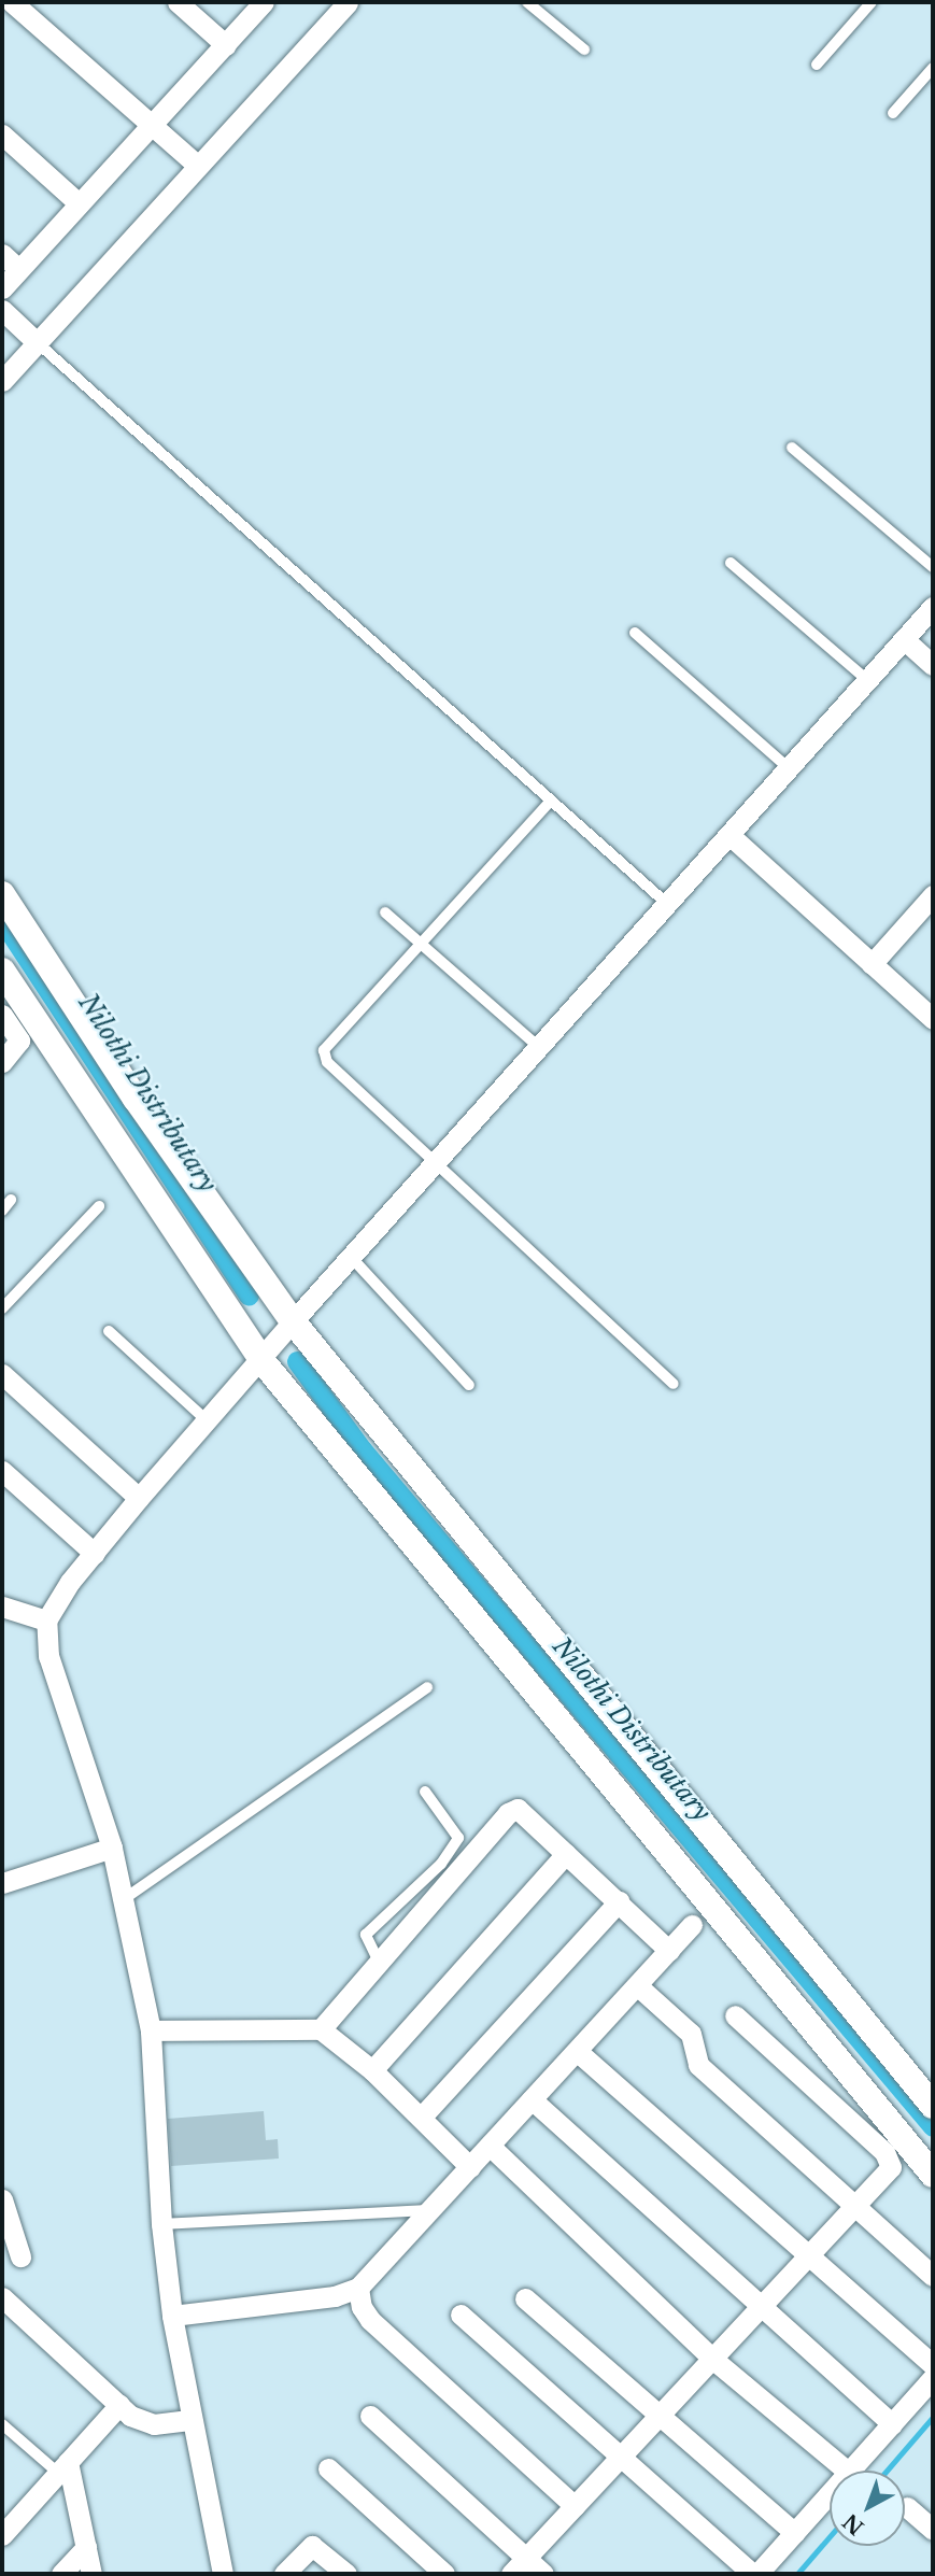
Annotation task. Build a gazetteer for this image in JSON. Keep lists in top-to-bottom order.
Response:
{
  "water": ["Nilothi Distributary"],
  "north": "bottom left"
}
